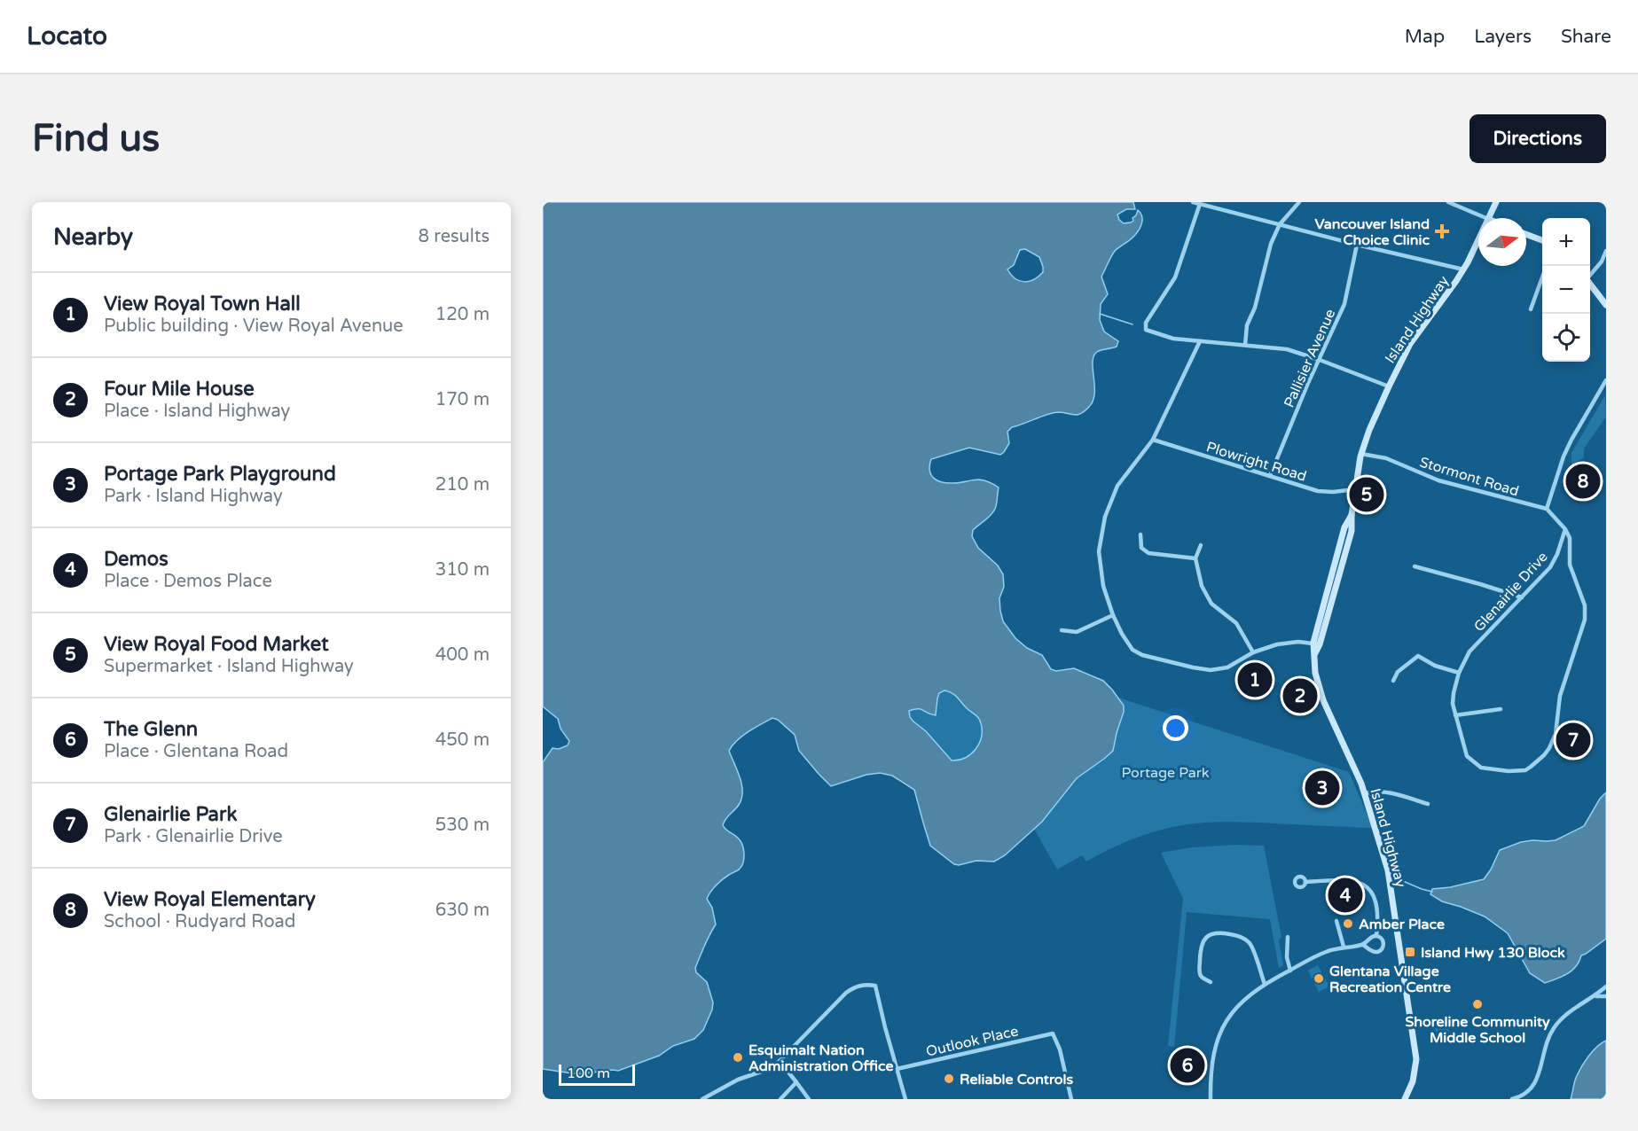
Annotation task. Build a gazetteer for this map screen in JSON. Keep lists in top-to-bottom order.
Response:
{
  "streets": {
    "main road": ["Island Highway"],
    "street": [
      "Pallisier Avenue",
      "Plowright Road",
      "Stormont Road",
      "Glenairlie Drive",
      "Outlook Place"
    ]
  },
  "crossings": [
    ["Island Highway", "Plowright Road"],
    ["Island Highway", "Stormont Road"],
    ["Pallisier Avenue", "Plowright Road"]
  ],
  "parks": ["Portage Park"],
  "places": {
    "health": ["Vancouver Island Choice Clinic"],
    "other": [
      "Amber Place",
      "Glentana Village Recreation Centre",
      "Shoreline Community Middle School",
      "Esquimalt Nation Administration Office",
      "Reliable Controls"
    ],
    "transit": ["Island Hwy 130 Block"]
  },
  "scale_bar": "100 m",
  "north": "right",
  "page": {
    "header": "Locato",
    "nav": ["Map", "Layers", "Share"],
    "buttons": "Directions",
    "title": "Find us",
    "heading": ["Nearby", "8 results"],
    "map_buttons": ["+", "−"],
    "list": [
      {
        "mark": "1",
        "name": "View Royal Town Hall",
        "note": "Public building · View Royal Avenue",
        "value": "120 m"
      },
      {
        "mark": "2",
        "name": "Four Mile House",
        "note": "Place · Island Highway",
        "value": "170 m"
      },
      {
        "mark": "3",
        "name": "Portage Park Playground",
        "note": "Park · Island Highway",
        "value": "210 m"
      },
      {
        "mark": "4",
        "name": "Demos",
        "note": "Place · Demos Place",
        "value": "310 m"
      },
      {
        "mark": "5",
        "name": "View Royal Food Market",
        "note": "Supermarket · Island Highway",
        "value": "400 m"
      },
      {
        "mark": "6",
        "name": "The Glenn",
        "note": "Place · Glentana Road",
        "value": "450 m"
      },
      {
        "mark": "7",
        "name": "Glenairlie Park",
        "note": "Park · Glenairlie Drive",
        "value": "530 m"
      },
      {
        "mark": "8",
        "name": "View Royal Elementary",
        "note": "School · Rudyard Road",
        "value": "630 m"
      }
    ],
    "pins": [
      "8",
      "5",
      "1",
      "2",
      "7",
      "3",
      "4",
      "6"
    ],
    "scale": "100 m"
  }
}
